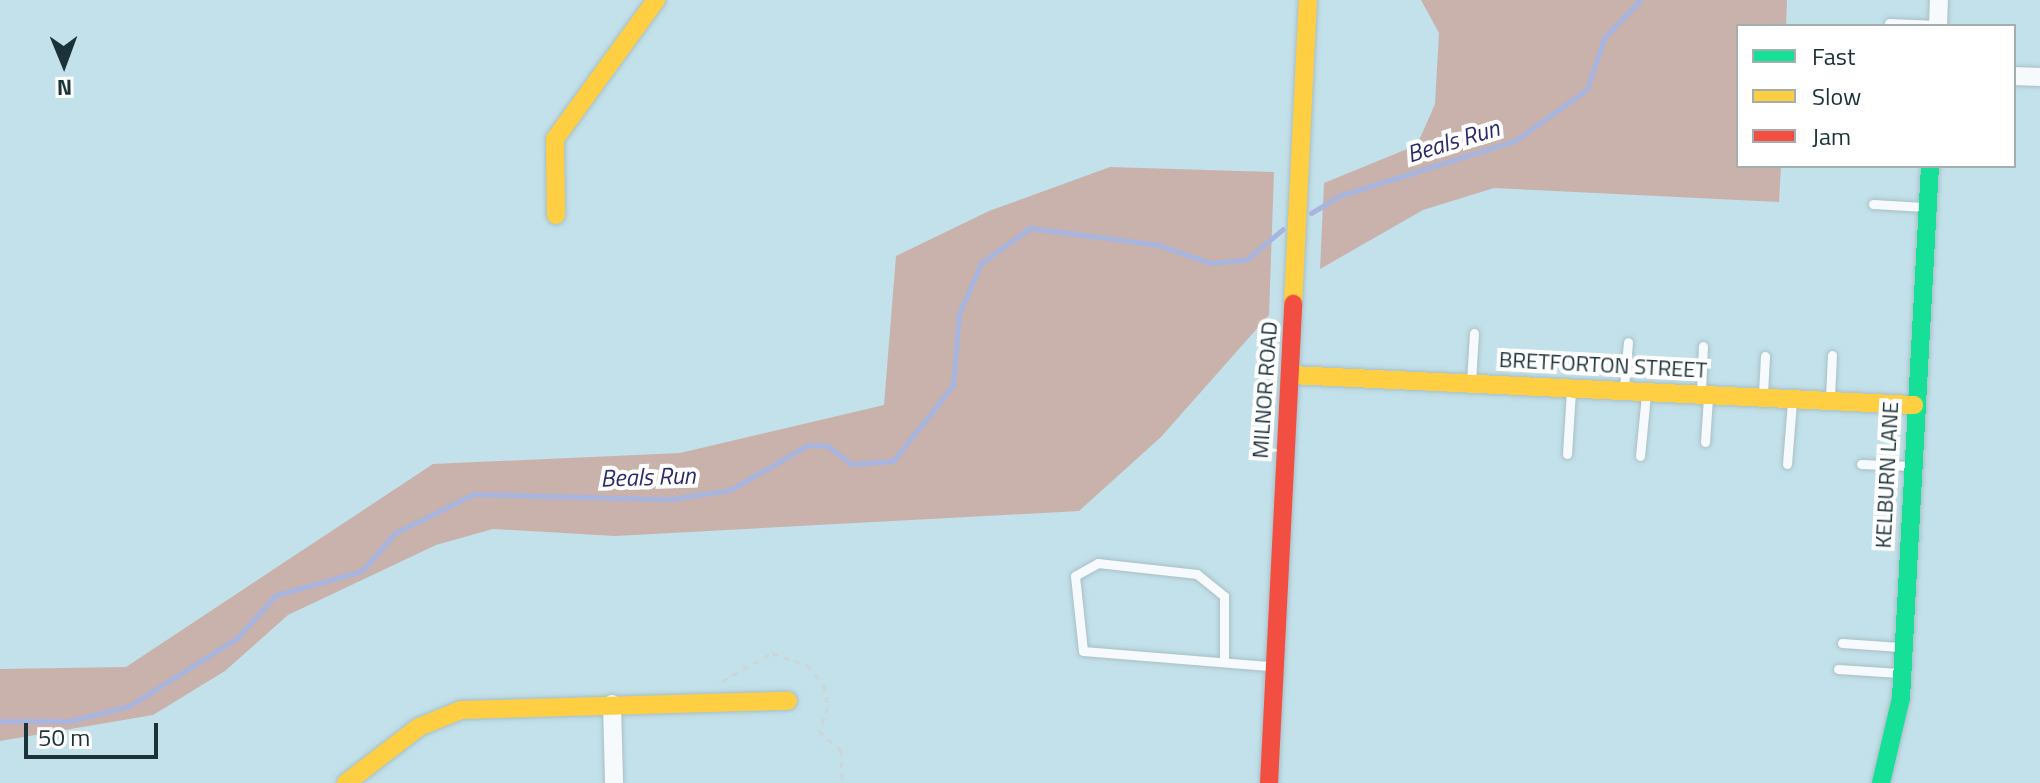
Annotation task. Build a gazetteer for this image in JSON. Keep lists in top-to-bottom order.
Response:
{
  "streets": {
    "street": ["BRETFORTON STREET", "MILNOR ROAD", "KELBURN LANE"]
  },
  "crossings": [
    ["BRETFORTON STREET", "MILNOR ROAD"],
    ["BRETFORTON STREET", "KELBURN LANE"]
  ],
  "water": ["Beals Run"],
  "legend": ["Fast", "Slow", "Jam"],
  "scale_bar": "50 m",
  "north": "bottom"
}
